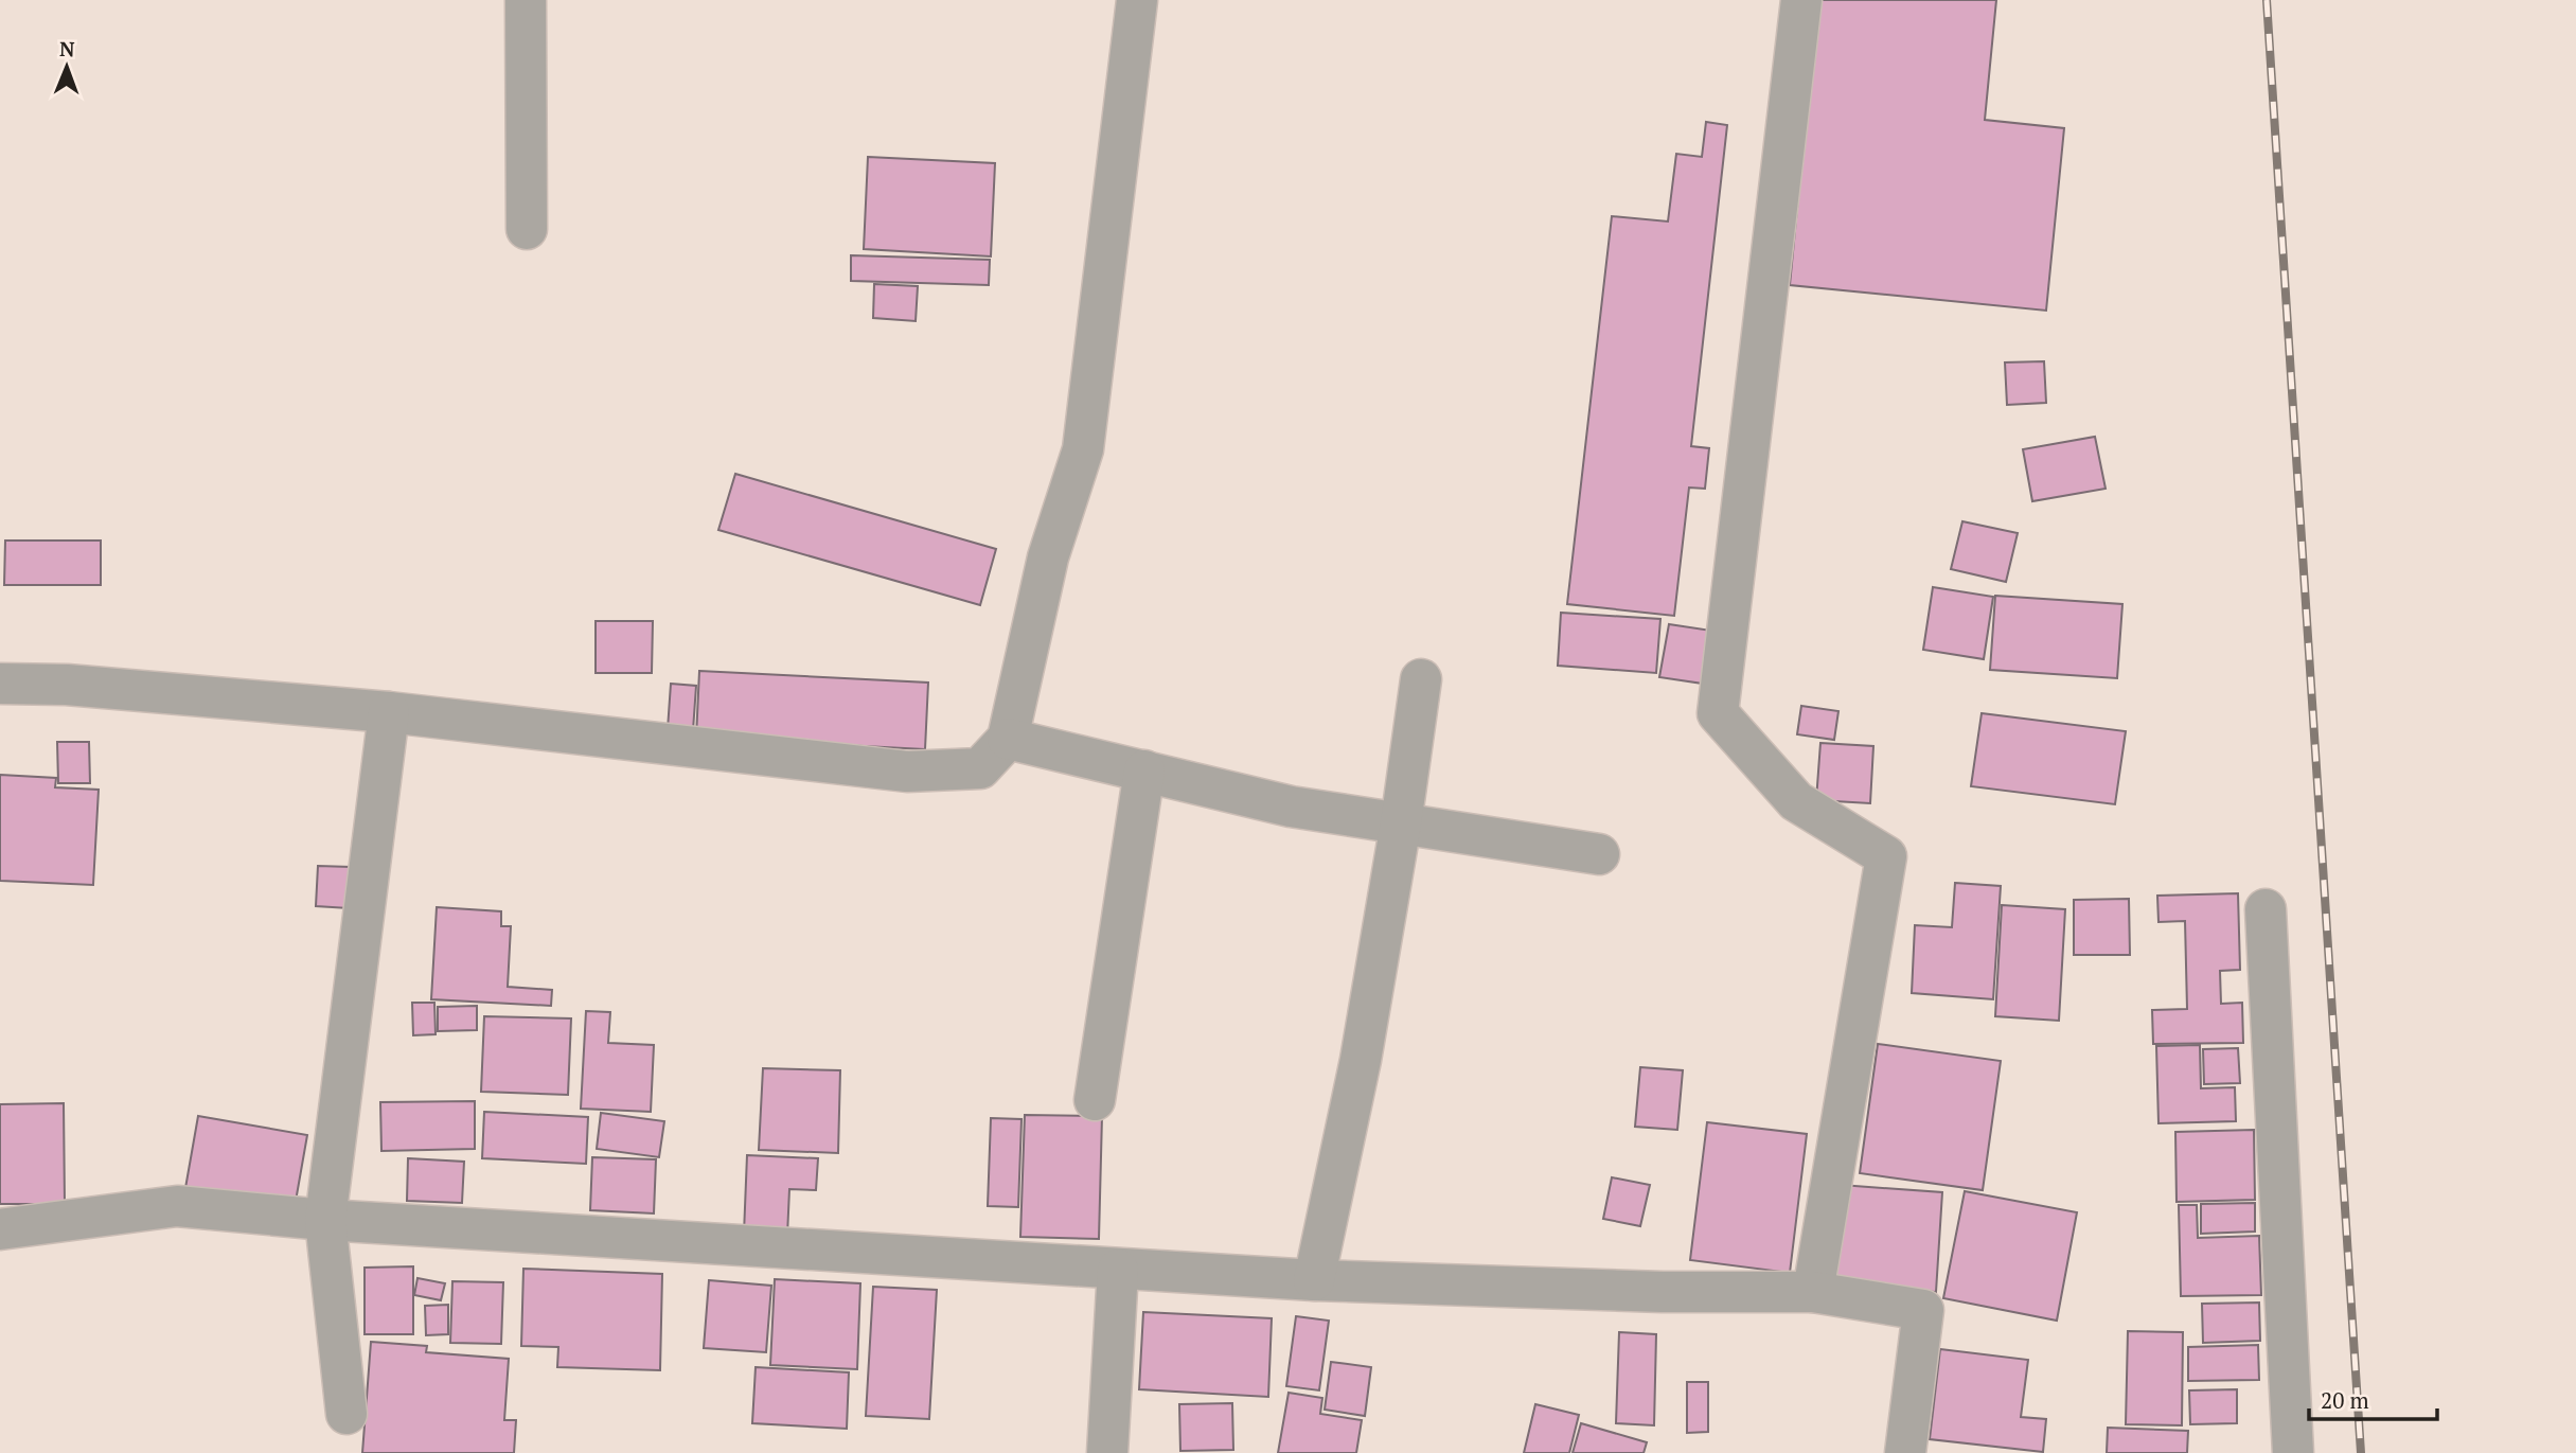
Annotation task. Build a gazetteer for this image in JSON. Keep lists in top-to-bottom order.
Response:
{
  "scale_bar": "20 m",
  "north": "top"
}
